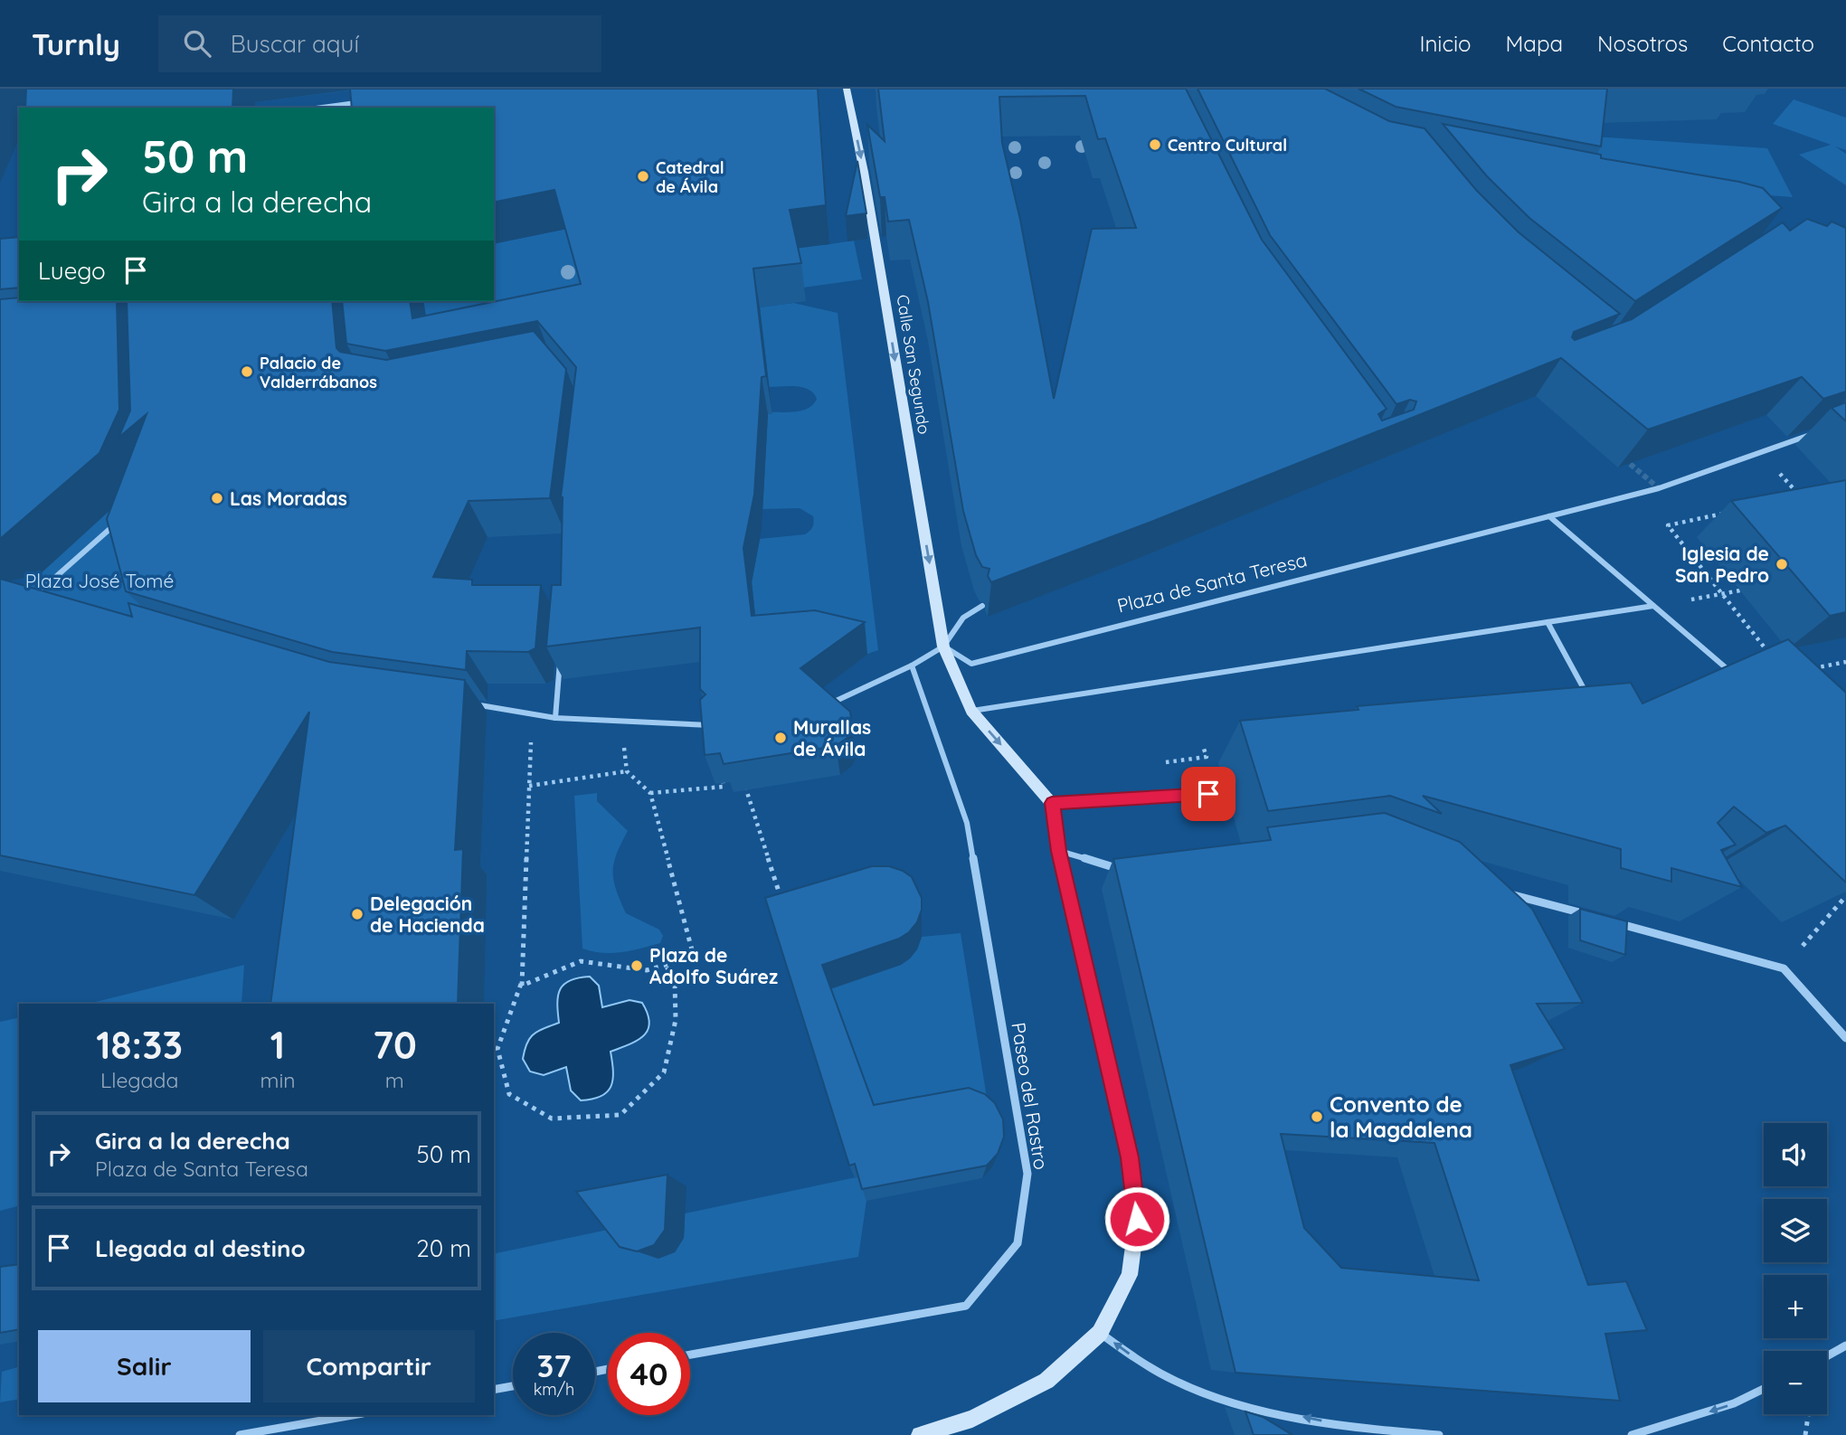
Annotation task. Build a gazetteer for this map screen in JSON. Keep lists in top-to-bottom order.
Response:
{
  "streets": {
    "street": ["Calle San Segundo", "Plaza de Santa Teresa", "Paseo del Rastro"]
  },
  "crossings": [
    ["Calle San Segundo", "Plaza de Santa Teresa"]
  ],
  "one_way": ["Calle San Segundo"],
  "parks": ["Plaza José Tomé"],
  "places": [
    "Centro Cultural",
    "Catedral de Ávila",
    "Palacio de Valderrábanos",
    "Las Moradas",
    "Iglesia de San Pedro",
    "Murallas de Ávila",
    "Delegación de Hacienda",
    "Plaza de Adolfo Suárez",
    "Convento de la Magdalena"
  ],
  "page": {
    "header": "Turnly",
    "search": "Buscar aquí",
    "nav": [
      "Inicio",
      "Mapa",
      "Nosotros",
      "Contacto"
    ],
    "turn": ["50 m", "Gira a la derecha"],
    "then": "Luego",
    "eta": [
      "18:33",
      "Llegada",
      "1",
      "min",
      "70",
      "m"
    ],
    "list": [
      {
        "name": "Gira a la derecha",
        "note": "Plaza de Santa Teresa",
        "value": "50 m"
      },
      {
        "name": "Llegada al destino",
        "value": "20 m"
      }
    ],
    "map_buttons": ["+", "−"],
    "buttons": ["Salir", "Compartir"],
    "speed": "37 km/h",
    "limit": "40"
  }
}
